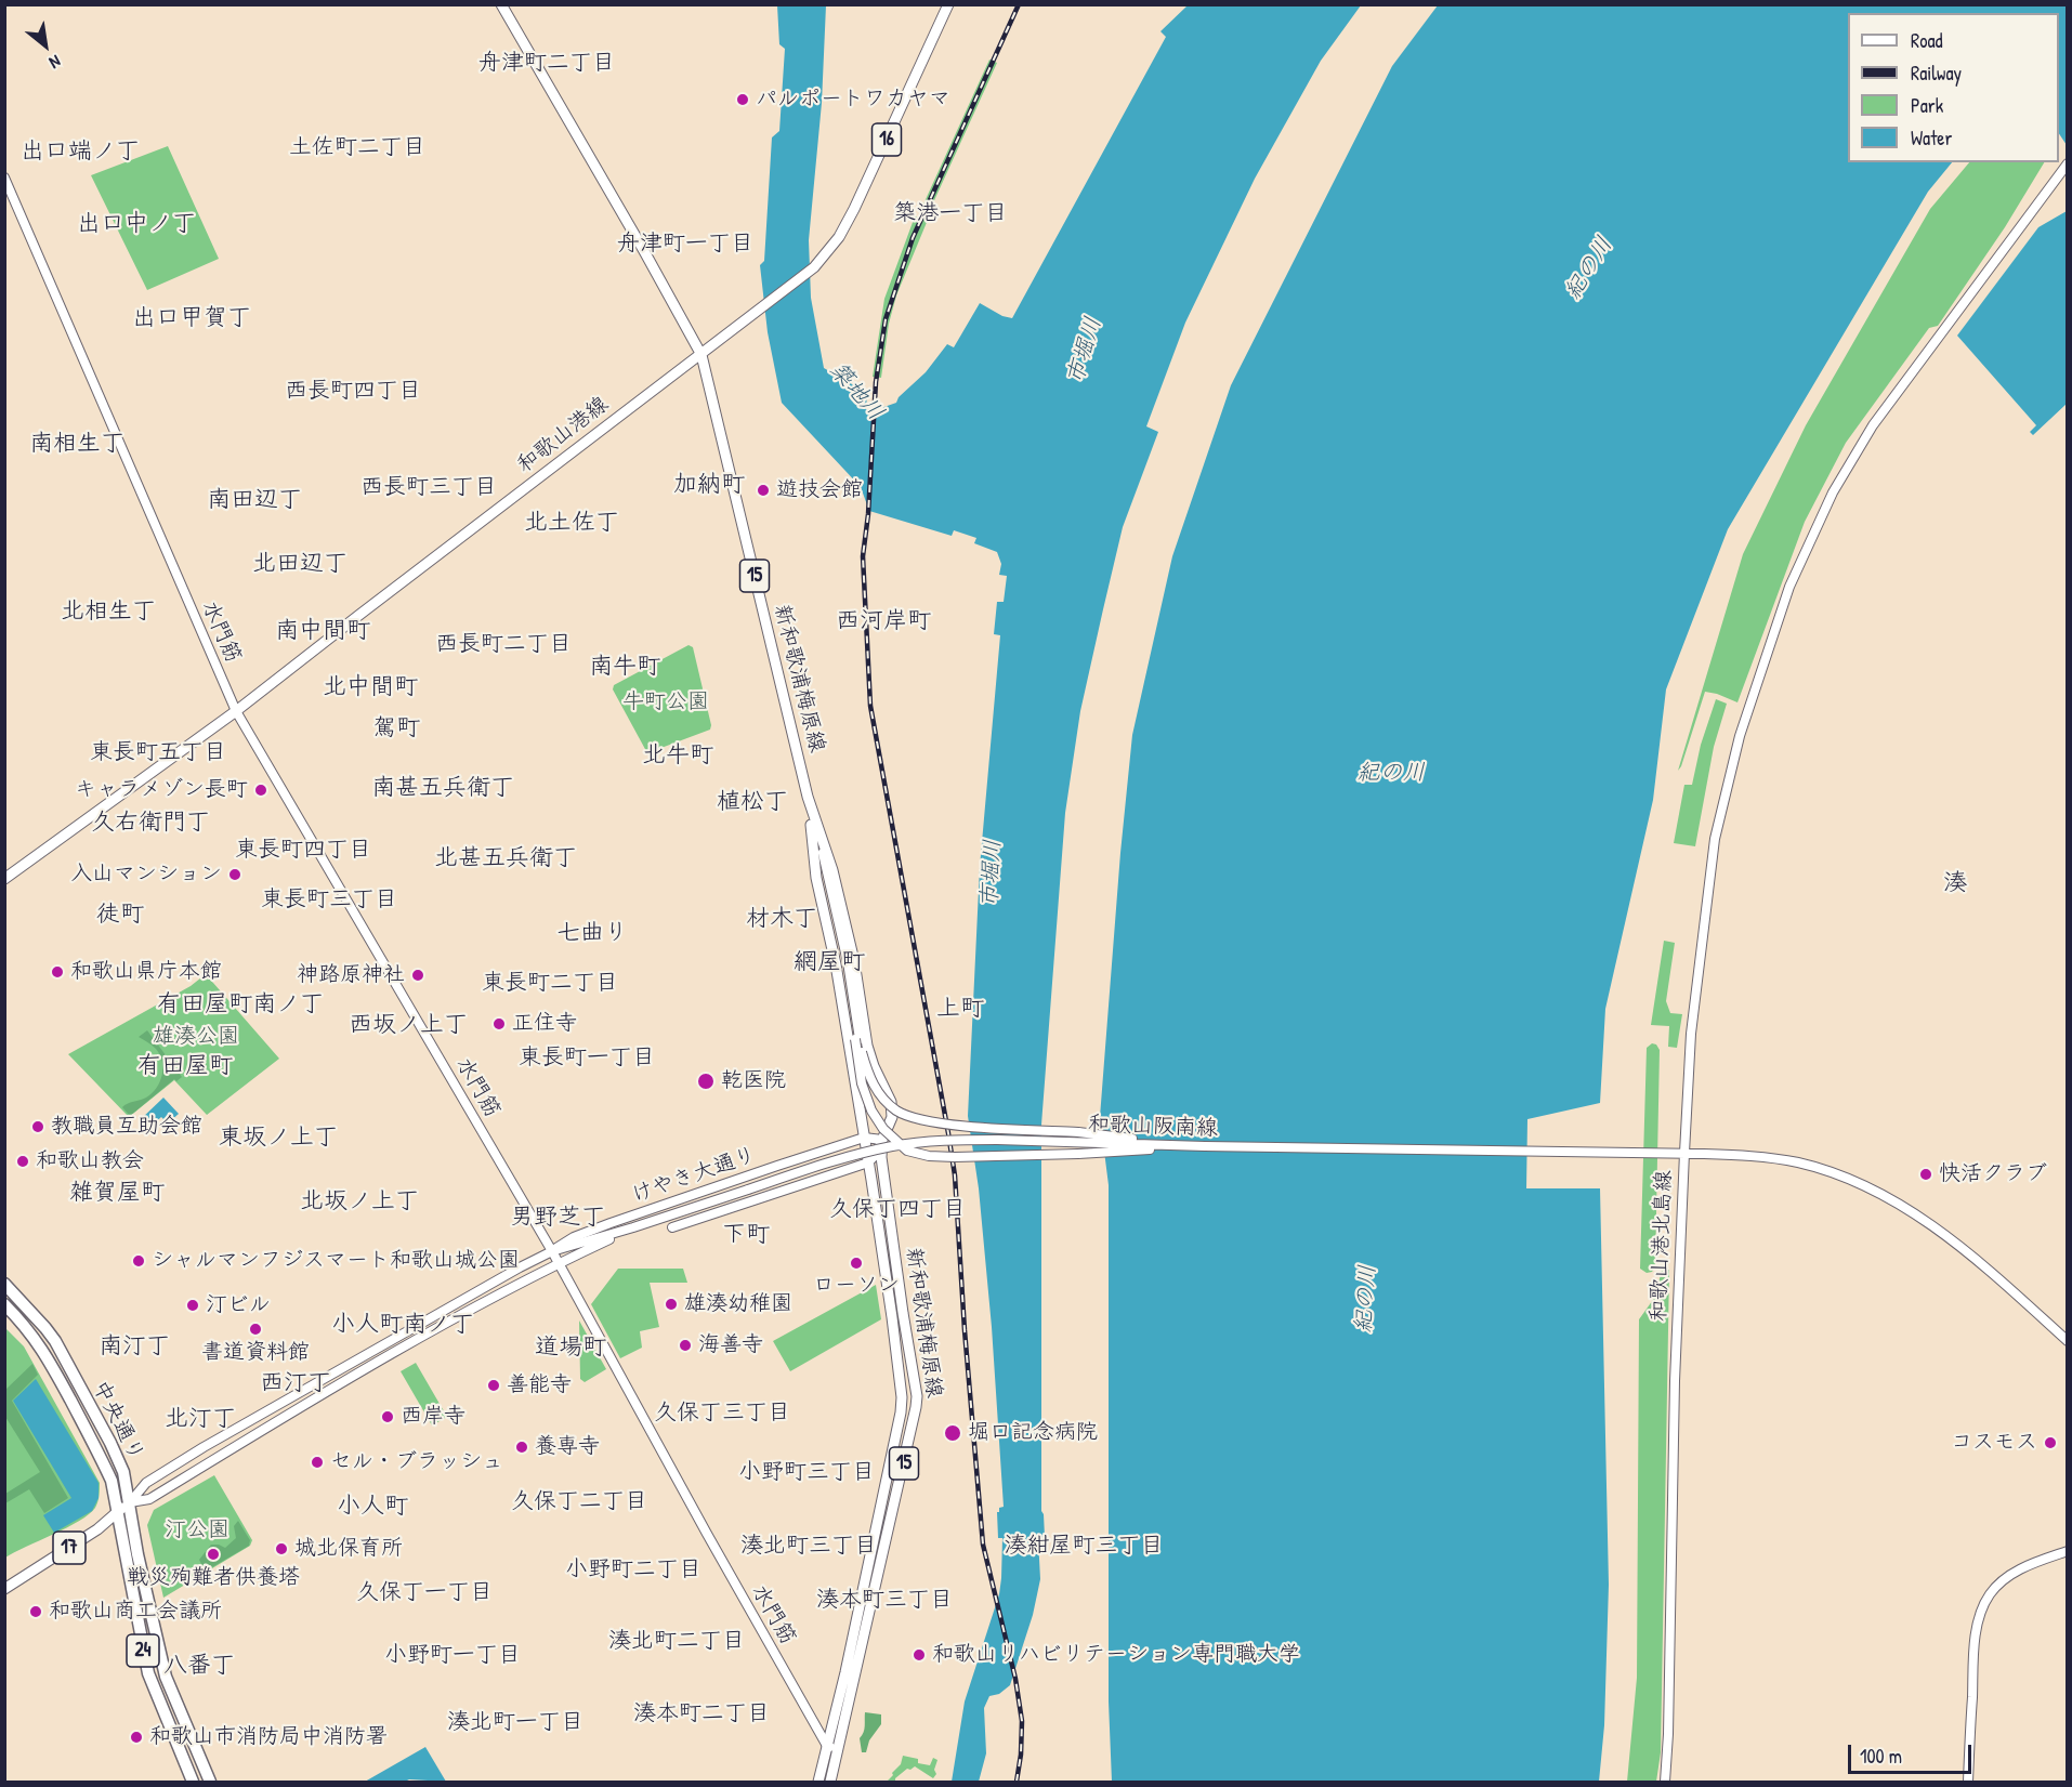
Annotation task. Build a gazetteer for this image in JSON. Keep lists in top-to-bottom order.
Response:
{
  "streets": {
    "highway": ["中央通り", "24"],
    "main road": [
      "16",
      "和歌山港線",
      "15",
      "新和歌浦梅原線",
      "和歌山阪南線",
      "和歌山港北島線",
      "17"
    ],
    "street": ["水門筋", "けやき大通り"]
  },
  "crossings": [
    ["和歌山港線", "水門筋"],
    ["和歌山港線", "新和歌浦梅原線"],
    ["水門筋", "新和歌浦梅原線"],
    ["水門筋", "和歌山阪南線"],
    ["水門筋", "けやき大通り"],
    ["新和歌浦梅原線", "けやき大通り"],
    ["和歌山阪南線", "けやき大通り"],
    ["和歌山阪南線", "和歌山港北島線"],
    ["和歌山阪南線", "中央通り"],
    ["和歌山阪南線", "17"],
    ["中央通り", "17"]
  ],
  "districts": [
    "舟津町二丁目",
    "土佐町二丁目",
    "出口端ノ丁",
    "築港一丁目",
    "出口中ノ丁",
    "舟津町一丁目",
    "出口甲賀丁",
    "西長町四丁目",
    "南相生丁",
    "加納町",
    "西長町三丁目",
    "南田辺丁",
    "北土佐丁",
    "北田辺丁",
    "北相生丁",
    "西河岸町",
    "南中間町",
    "西長町二丁目",
    "南牛町",
    "北中間町",
    "駕町",
    "東長町五丁目",
    "北牛町",
    "南甚五兵衛丁",
    "植松丁",
    "久右衛門丁",
    "東長町四丁目",
    "北甚五兵衛丁",
    "湊",
    "東長町三丁目",
    "徒町",
    "材木丁",
    "七曲り",
    "網屋町",
    "東長町二丁目",
    "有田屋町南ノ丁",
    "上町",
    "西坂ノ上丁",
    "東長町一丁目",
    "有田屋町",
    "東坂ノ上丁",
    "雑賀屋町",
    "北坂ノ上丁",
    "久保丁四丁目",
    "男野芝丁",
    "下町",
    "小人町南ノ丁",
    "南汀丁",
    "道場町",
    "西汀丁",
    "久保丁三丁目",
    "北汀丁",
    "小野町三丁目",
    "久保丁二丁目",
    "小人町",
    "湊北町三丁目",
    "湊紺屋町三丁目",
    "小野町二丁目",
    "久保丁一丁目",
    "湊本町三丁目",
    "湊北町二丁目",
    "小野町一丁目",
    "八番丁",
    "湊本町二丁目",
    "湊北町一丁目"
  ],
  "water": ["紀の川", "市堀川", "築地川"],
  "parks": ["牛町公園", "雄湊公園", "汀公園"],
  "places": [
    "パルポートワカヤマ",
    "遊技会館",
    "キャラメゾン長町",
    "入山マンション",
    "和歌山県庁本館",
    "神路原神社",
    "正住寺",
    "乾医院",
    "教職員互助会館",
    "和歌山教会",
    "快活クラブ",
    "シャルマンフジスマート和歌山城公園",
    "ローソン",
    "雄湊幼稚園",
    "汀ビル",
    "書道資料館",
    "海善寺",
    "善能寺",
    "西岸寺",
    "堀口記念病院",
    "コスモス",
    "養専寺",
    "セル・ブラッシュ",
    "城北保育所",
    "戦災殉難者供養塔",
    "和歌山商工会議所",
    "和歌山リハビリテーション専門職大学",
    "和歌山市消防局中消防署"
  ],
  "legend": [
    "Road",
    "Railway",
    "Park",
    "Water"
  ],
  "scale_bar": "100 m",
  "north": "bottom right"
}
